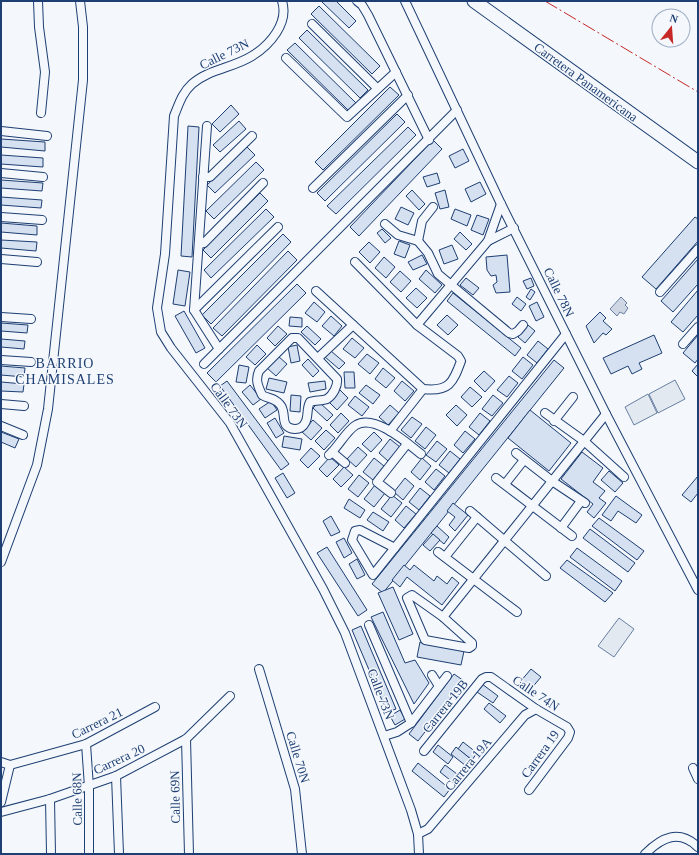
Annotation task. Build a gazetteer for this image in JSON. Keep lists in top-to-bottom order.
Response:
{
  "streets": {
    "highway": ["Carretera Panamericana"],
    "street": [
      "Calle 73N",
      "Calle 78N",
      "Calle 74N",
      "Carrera 19B",
      "Carrera 21",
      "Carrera 19",
      "Calle 70N",
      "Carrera 20",
      "Carrera 19A",
      "Calle 69N",
      "Calle 68N"
    ]
  },
  "crossings": [
    ["Calle 73N", "Carrera 19A"],
    ["Calle 74N", "Carrera 19B"],
    ["Calle 74N", "Carrera 19"],
    ["Calle 74N", "Carrera 19A"],
    ["Carrera 21", "Calle 68N"],
    ["Carrera 20", "Calle 69N"],
    ["Carrera 20", "Calle 68N"]
  ],
  "districts": ["BARRIO CHAMISALES"],
  "north": "top"
}
